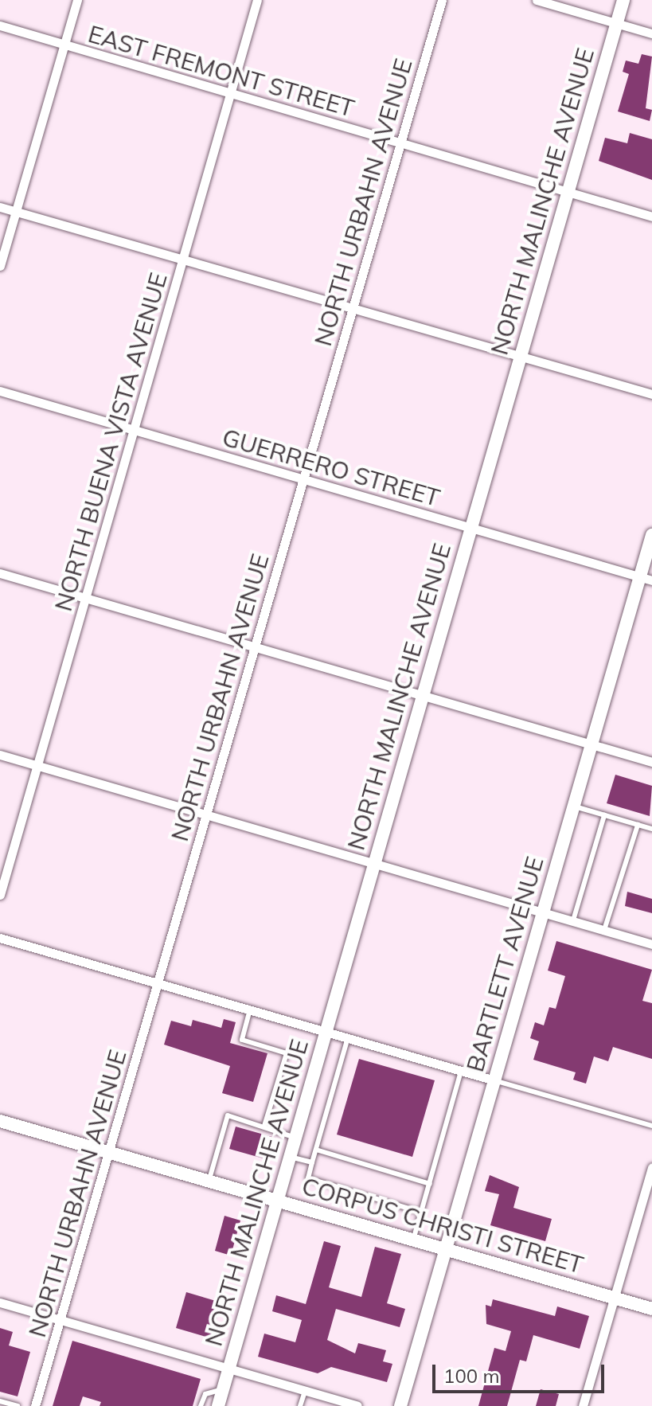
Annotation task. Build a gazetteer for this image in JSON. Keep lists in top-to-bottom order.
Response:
{
  "streets": {
    "main road": ["NORTH MALINCHE AVENUE", "BARTLETT AVENUE", "CORPUS CHRISTI STREET"],
    "street": [
      "EAST FREMONT STREET",
      "NORTH URBAHN AVENUE",
      "NORTH BUENA VISTA AVENUE",
      "GUERRERO STREET"
    ]
  },
  "crossings": [
    ["EAST FREMONT STREET", "NORTH MALINCHE AVENUE"],
    ["EAST FREMONT STREET", "NORTH URBAHN AVENUE"],
    ["EAST FREMONT STREET", "NORTH BUENA VISTA AVENUE"],
    ["NORTH MALINCHE AVENUE", "GUERRERO STREET"],
    ["NORTH MALINCHE AVENUE", "CORPUS CHRISTI STREET"],
    ["NORTH URBAHN AVENUE", "GUERRERO STREET"],
    ["NORTH URBAHN AVENUE", "CORPUS CHRISTI STREET"],
    ["NORTH BUENA VISTA AVENUE", "GUERRERO STREET"],
    ["GUERRERO STREET", "BARTLETT AVENUE"],
    ["BARTLETT AVENUE", "CORPUS CHRISTI STREET"]
  ],
  "scale_bar": "100 m"
}
